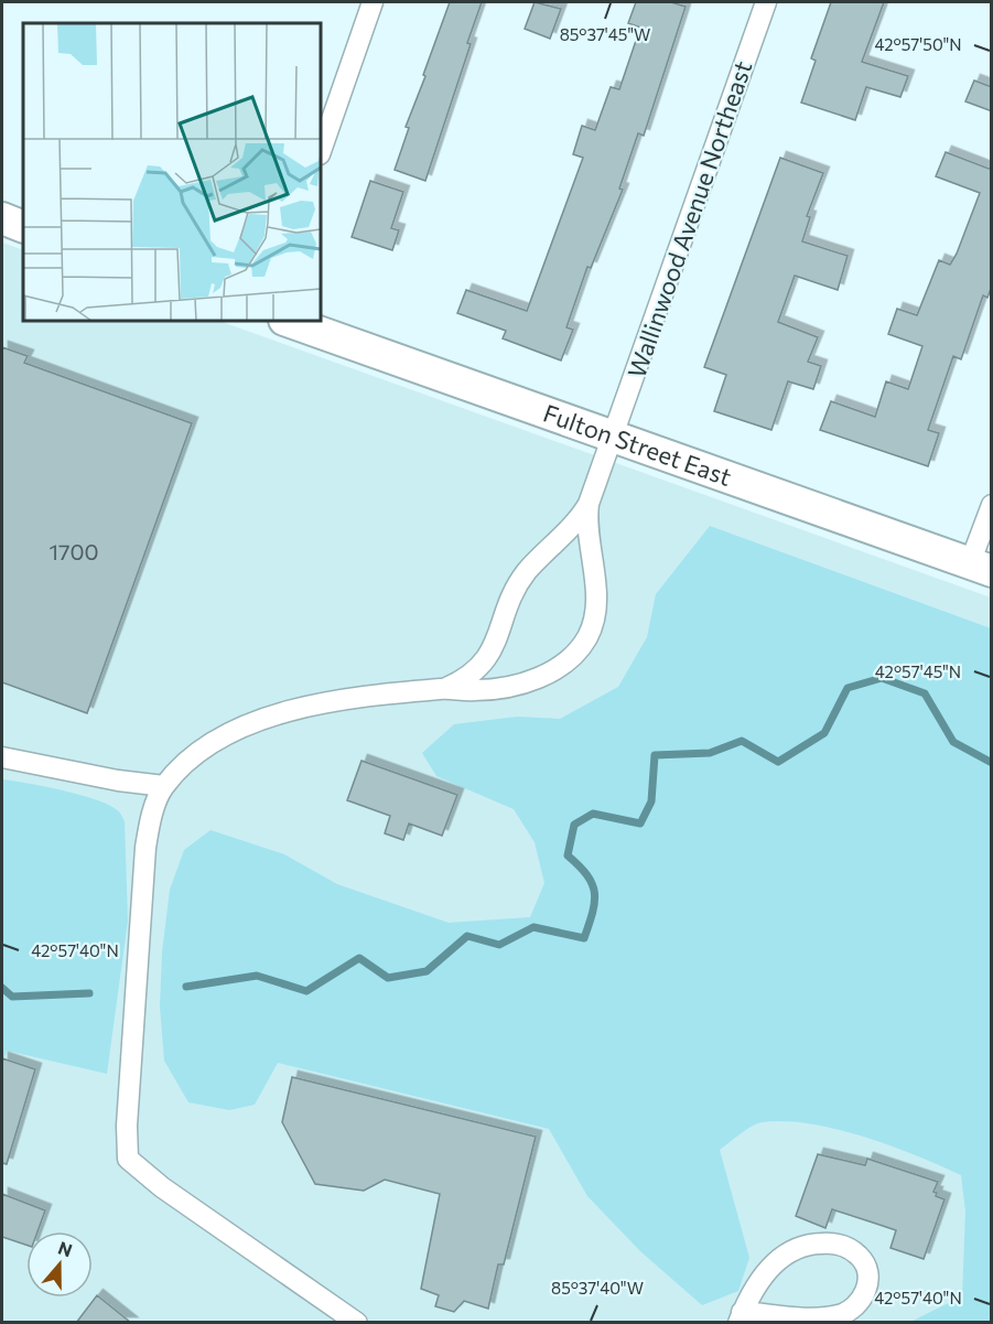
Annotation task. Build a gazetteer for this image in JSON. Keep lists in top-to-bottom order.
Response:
{
  "streets": {
    "main road": ["Fulton Street East"],
    "street": ["Wallinwood Avenue Northeast"]
  },
  "crossings": [
    ["Wallinwood Avenue Northeast", "Fulton Street East"]
  ],
  "house_numbers": ["1700"],
  "north": "top",
  "coordinates": [
    "85°37'45\"W",
    "42°57'50\"N",
    "42°57'45\"N",
    "42°57'40\"N",
    "85°37'40\"W"
  ]
}
